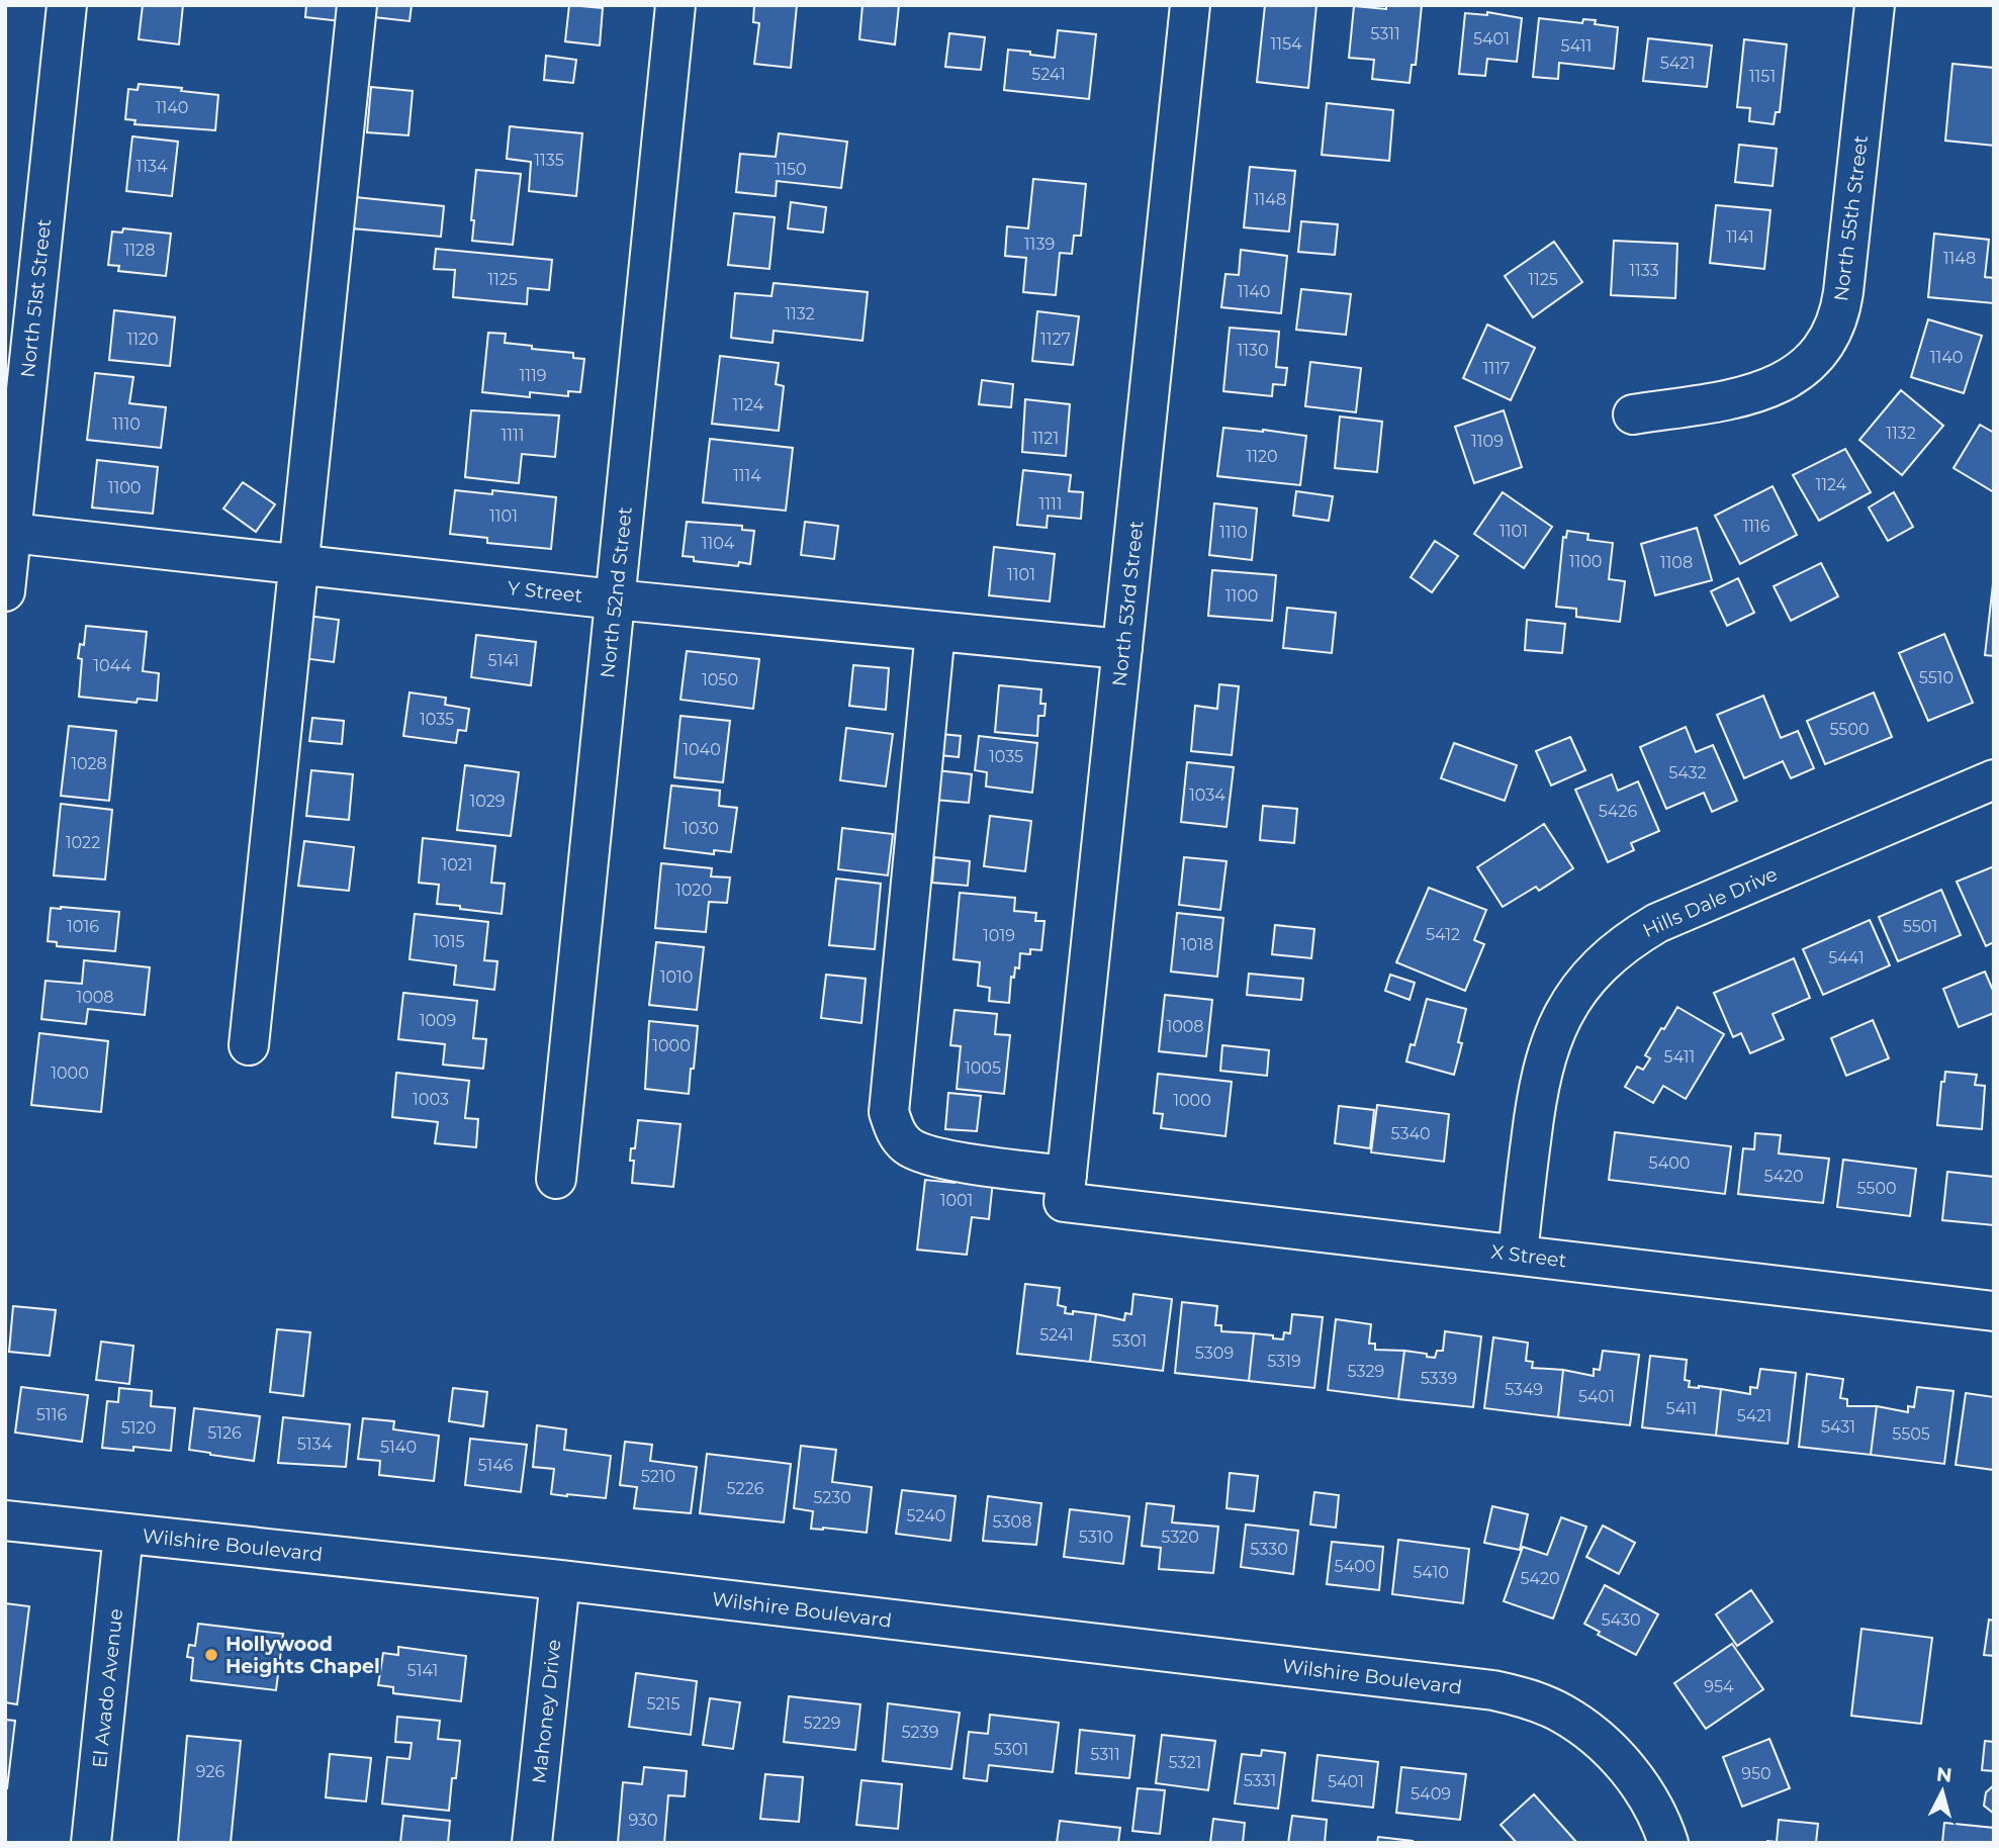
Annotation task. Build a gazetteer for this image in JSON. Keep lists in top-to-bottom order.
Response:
{
  "streets": {
    "street": [
      "North 55th Street",
      "North 51st Street",
      "Y Street",
      "North 52nd Street",
      "North 53rd Street",
      "Hills Dale Drive",
      "X Street",
      "Wilshire Boulevard",
      "El Avado Avenue",
      "Mahoney Drive"
    ]
  },
  "crossings": [
    ["North 51st Street", "Y Street"],
    ["Y Street", "North 52nd Street"],
    ["Y Street", "North 53rd Street"],
    ["Y Street", "X Street"],
    ["North 53rd Street", "X Street"],
    ["Hills Dale Drive", "X Street"],
    ["Wilshire Boulevard", "El Avado Avenue"],
    ["Wilshire Boulevard", "Mahoney Drive"]
  ],
  "places": ["Hollywood Heights Chapel"],
  "house_numbers": [
    "5311",
    "5401",
    "1154",
    "5411",
    "5421",
    "5241",
    "1151",
    "1140",
    "1135",
    "1134",
    "1150",
    "1148",
    "1141",
    "1139",
    "1128",
    "1148",
    "1133",
    "1125",
    "1125",
    "1140",
    "1132",
    "1120",
    "1127",
    "1130",
    "1140",
    "1117",
    "1119",
    "1124",
    "1110",
    "1132",
    "1111",
    "1121",
    "1109",
    "1120",
    "1114",
    "1124",
    "1100",
    "1111",
    "1101",
    "1116",
    "1101",
    "1110",
    "1104",
    "1100",
    "1108",
    "1101",
    "1100",
    "5141",
    "1044",
    "5510",
    "1050",
    "1035",
    "5500",
    "1040",
    "1035",
    "1028",
    "5432",
    "1034",
    "1029",
    "5426",
    "1030",
    "1022",
    "1021",
    "1020",
    "1016",
    "5501",
    "5412",
    "1019",
    "1015",
    "1018",
    "5441",
    "1010",
    "1008",
    "1009",
    "1008",
    "1000",
    "5411",
    "1005",
    "1000",
    "1003",
    "1000",
    "5340",
    "5400",
    "5420",
    "5500",
    "1001",
    "5241",
    "5301",
    "5309",
    "5319",
    "5329",
    "5339",
    "5349",
    "5401",
    "5411",
    "5116",
    "5421",
    "5431",
    "5120",
    "5126",
    "5505",
    "5134",
    "5140",
    "5146",
    "5210",
    "5226",
    "5230",
    "5240",
    "5308",
    "5310",
    "5320",
    "5330",
    "5400",
    "5410",
    "5420",
    "5430",
    "5141",
    "954",
    "5215",
    "5229",
    "5239",
    "5301",
    "5311",
    "5321",
    "926",
    "950",
    "5331",
    "5401",
    "5409",
    "930"
  ],
  "north": "top"
}
